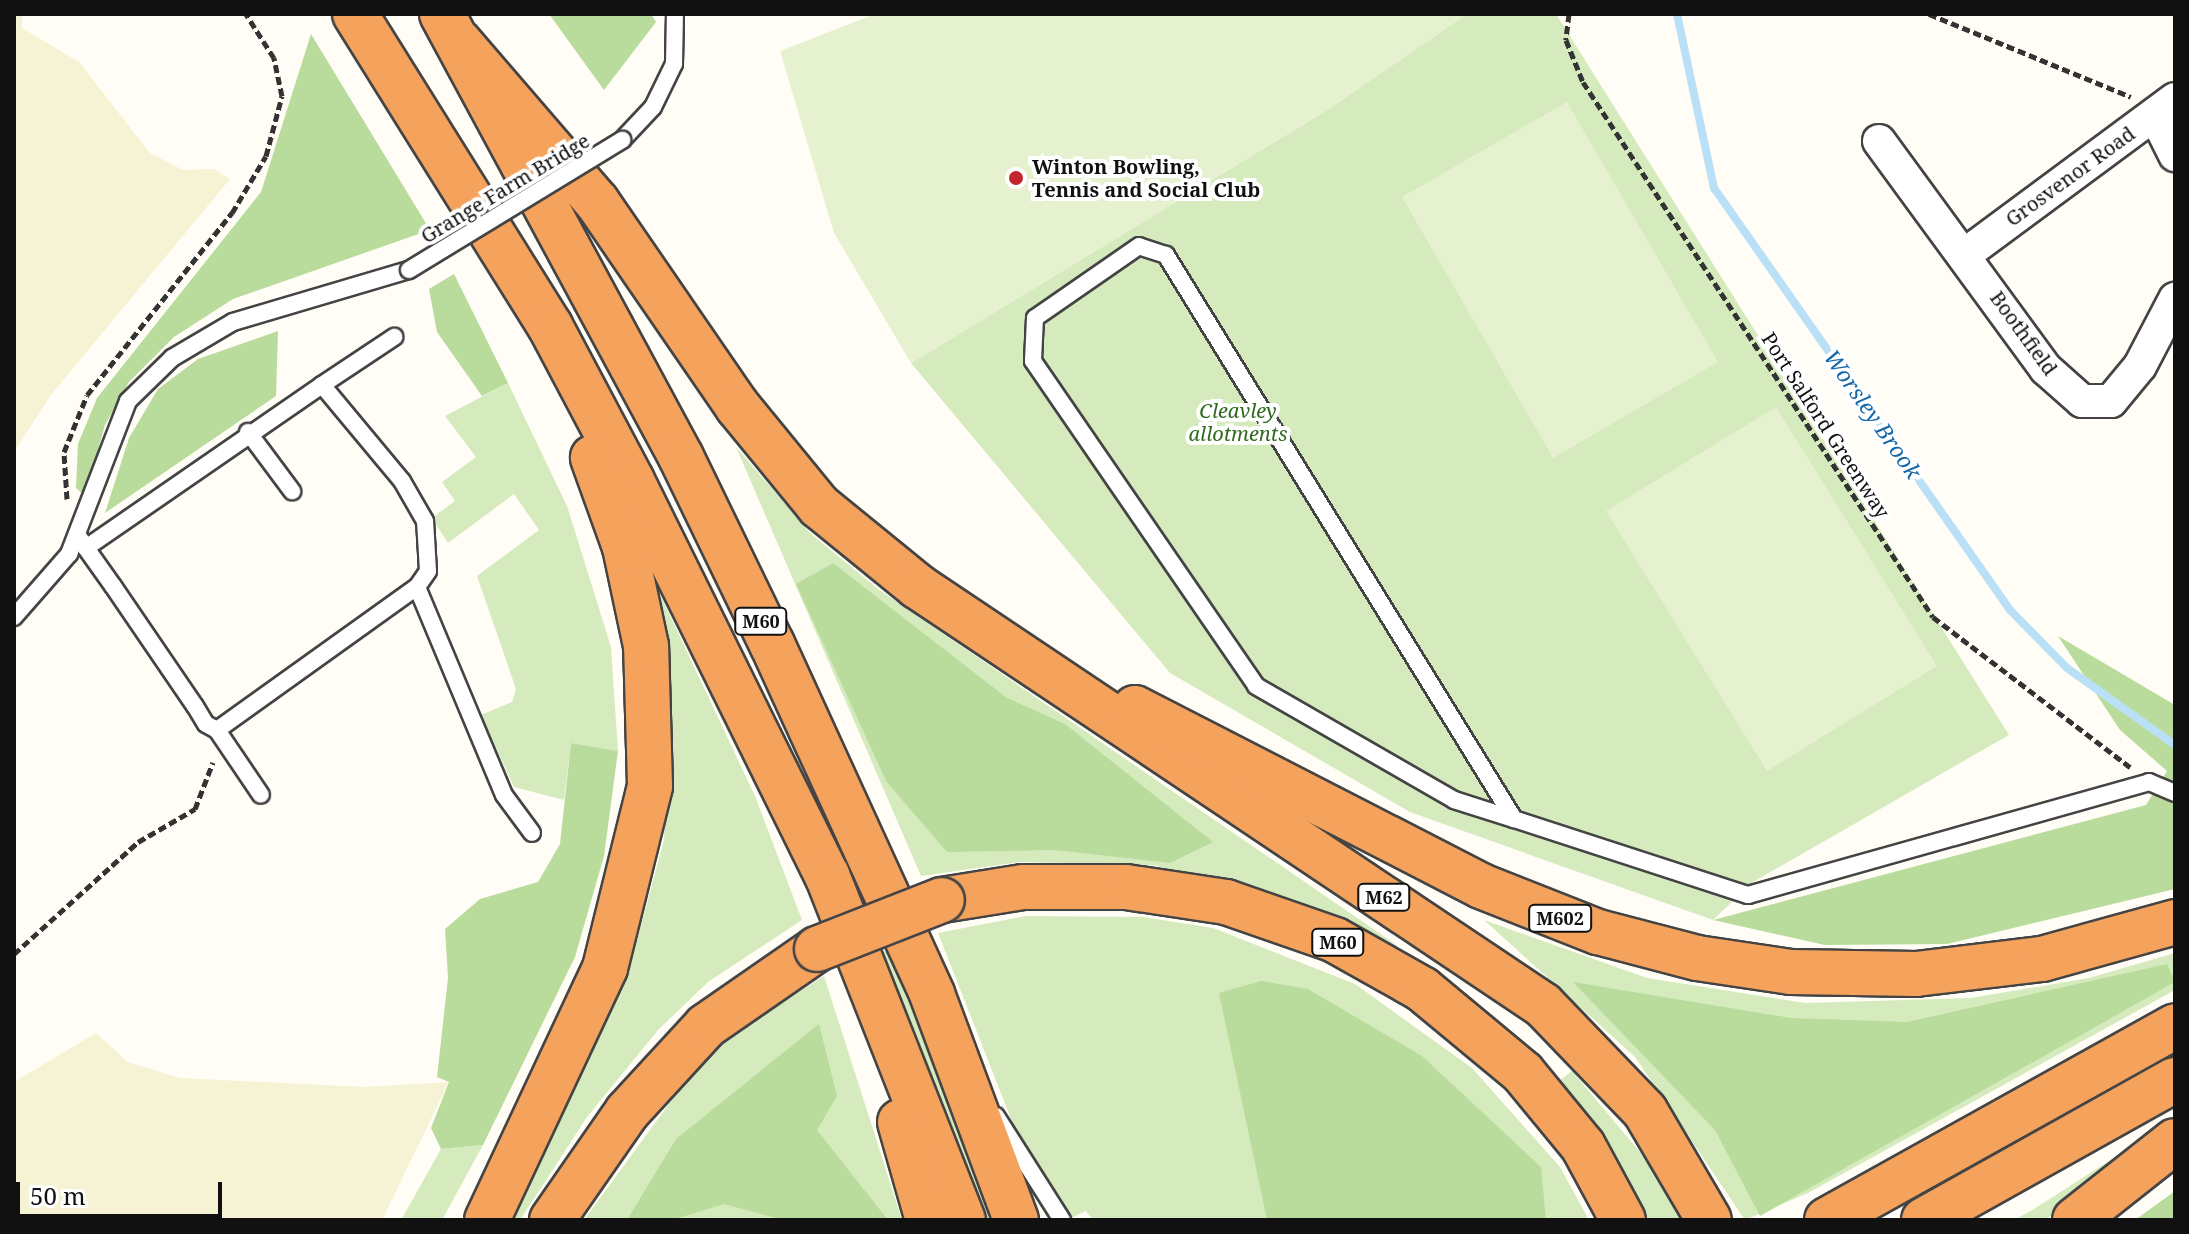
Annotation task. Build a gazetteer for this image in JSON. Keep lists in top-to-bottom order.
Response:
{
  "streets": {
    "highway": ["M60", "M62", "M602"],
    "street": ["Grosvenor Road", "Boothfield"],
    "lane": ["Grange Farm Bridge"],
    "path": ["Port Salford Greenway"]
  },
  "crossings": [
    ["Grosvenor Road", "Boothfield"],
    ["M60", "M62"],
    ["M60", "M602"],
    ["M62", "M602"]
  ],
  "water": ["Worsley Brook"],
  "parks": ["Cleavley allotments"],
  "places": ["Winton Bowling, Tennis and Social Club"],
  "scale_bar": "50 m"
}
